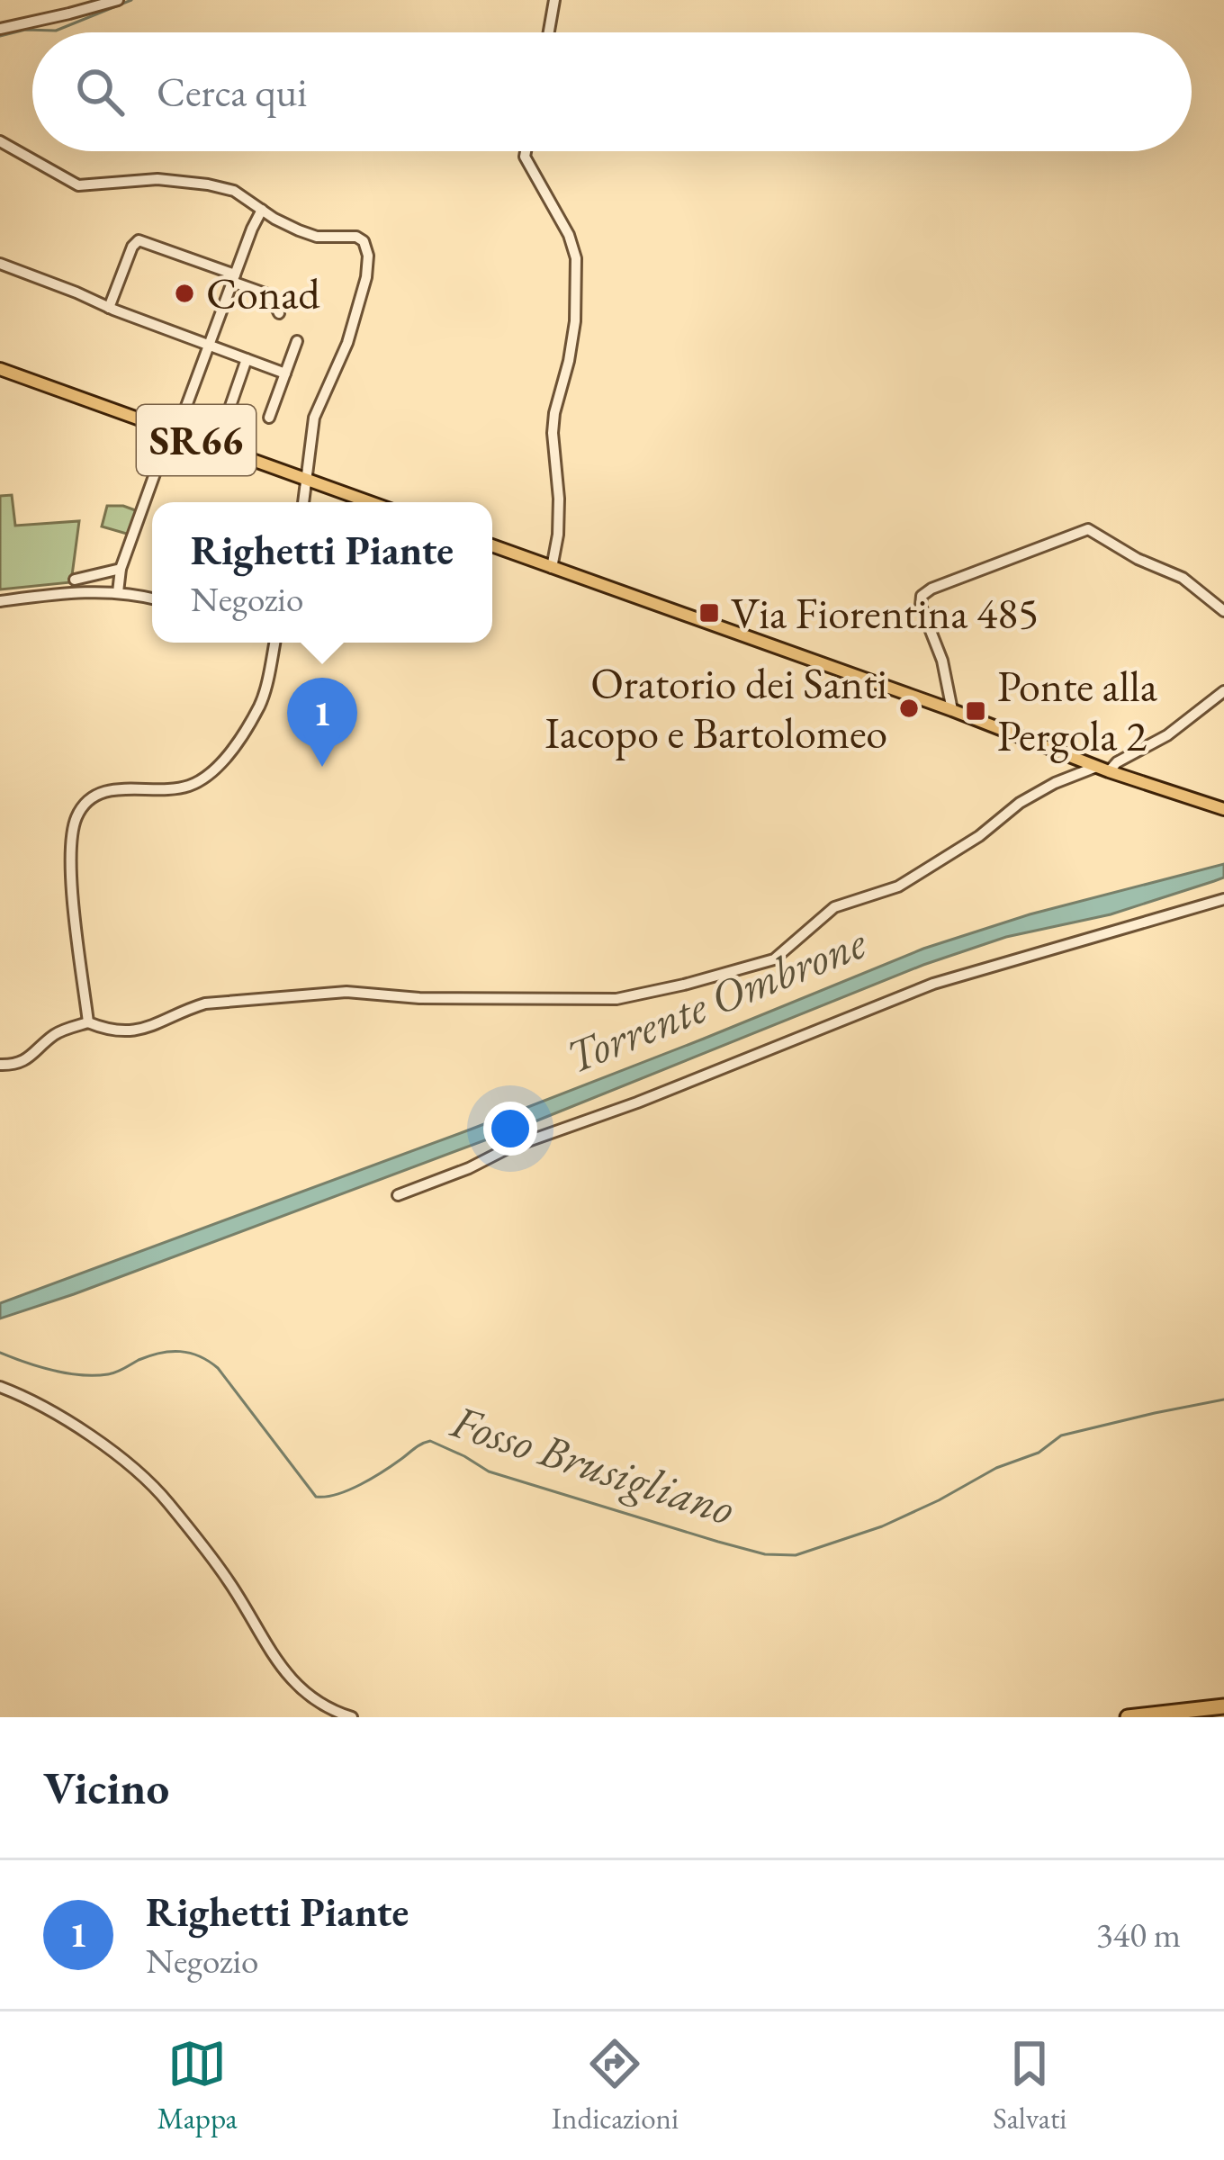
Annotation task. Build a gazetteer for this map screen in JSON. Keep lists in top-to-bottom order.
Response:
{
  "streets": {
    "main road": ["SR66"]
  },
  "water": ["Torrente Ombrone", "Fosso Brusigliano"],
  "places": {
    "other": ["Conad", "Oratorio dei Santi Iacopo e Bartolomeo"],
    "transit": ["Via Fiorentina 485", "Ponte alla Pergola 2"]
  },
  "page": {
    "search": "Cerca qui",
    "popup": ["Righetti Piante", "Negozio"],
    "pins": "1",
    "heading": "Vicino",
    "list": [
      {
        "mark": "1",
        "name": "Righetti Piante",
        "note": "Negozio",
        "value": "340 m"
      }
    ],
    "nav": ["Mappa", "Indicazioni", "Salvati"]
  }
}
